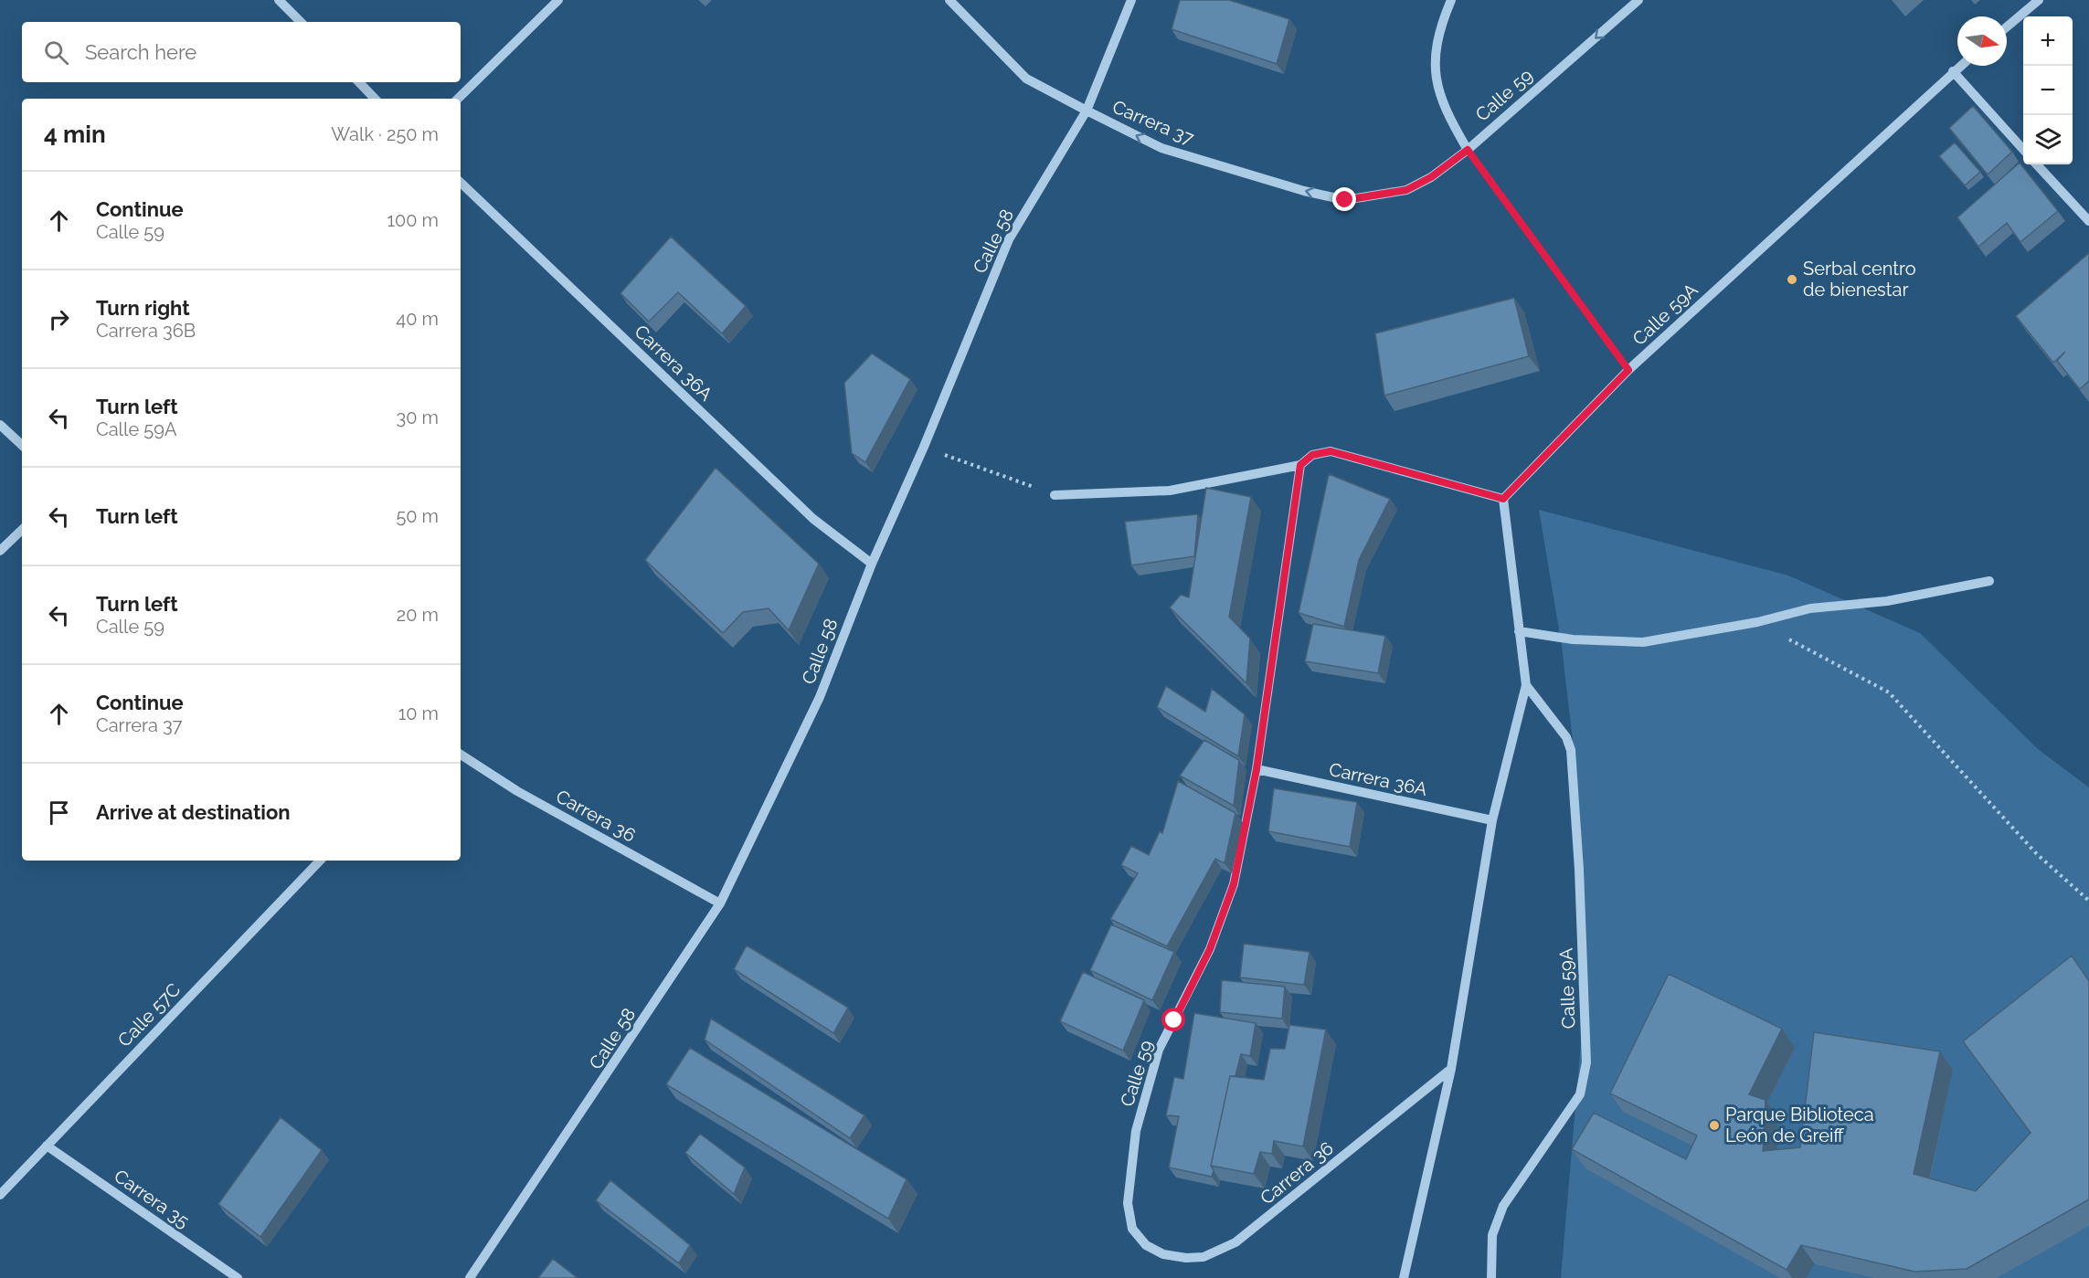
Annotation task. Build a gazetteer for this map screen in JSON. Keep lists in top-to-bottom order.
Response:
{
  "streets": {
    "street": [
      "Calle 59",
      "Carrera 37",
      "Calle 58",
      "Calle 59A",
      "Carrera 36A",
      "Carrera 36",
      "Calle 57C",
      "Carrera 35"
    ]
  },
  "crossings": [
    ["Calle 59", "Carrera 37"],
    ["Calle 59", "Carrera 36A"],
    ["Calle 59", "Carrera 36"],
    ["Carrera 37", "Calle 58"],
    ["Calle 58", "Carrera 36A"],
    ["Calle 58", "Carrera 36"],
    ["Calle 59A", "Carrera 36A"],
    ["Calle 59A", "Carrera 36"],
    ["Calle 57C", "Carrera 35"]
  ],
  "one_way": ["Carrera 37"],
  "places": ["Serbal centro de bienestar", "Parque Biblioteca León de Greiff"],
  "north": "right",
  "page": {
    "map_buttons": ["+", "−"],
    "search": "Search here",
    "heading": ["4 min", "Walk · 250 m"],
    "list": [
      ["Continue", "Calle 59", "100 m"],
      ["Turn right", "Carrera 36B", "40 m"],
      ["Turn left", "Calle 59A", "30 m"],
      ["Turn left", "50 m"],
      ["Turn left", "Calle 59", "20 m"],
      ["Continue", "Carrera 37", "10 m"],
      "Arrive at destination"
    ]
  }
}
